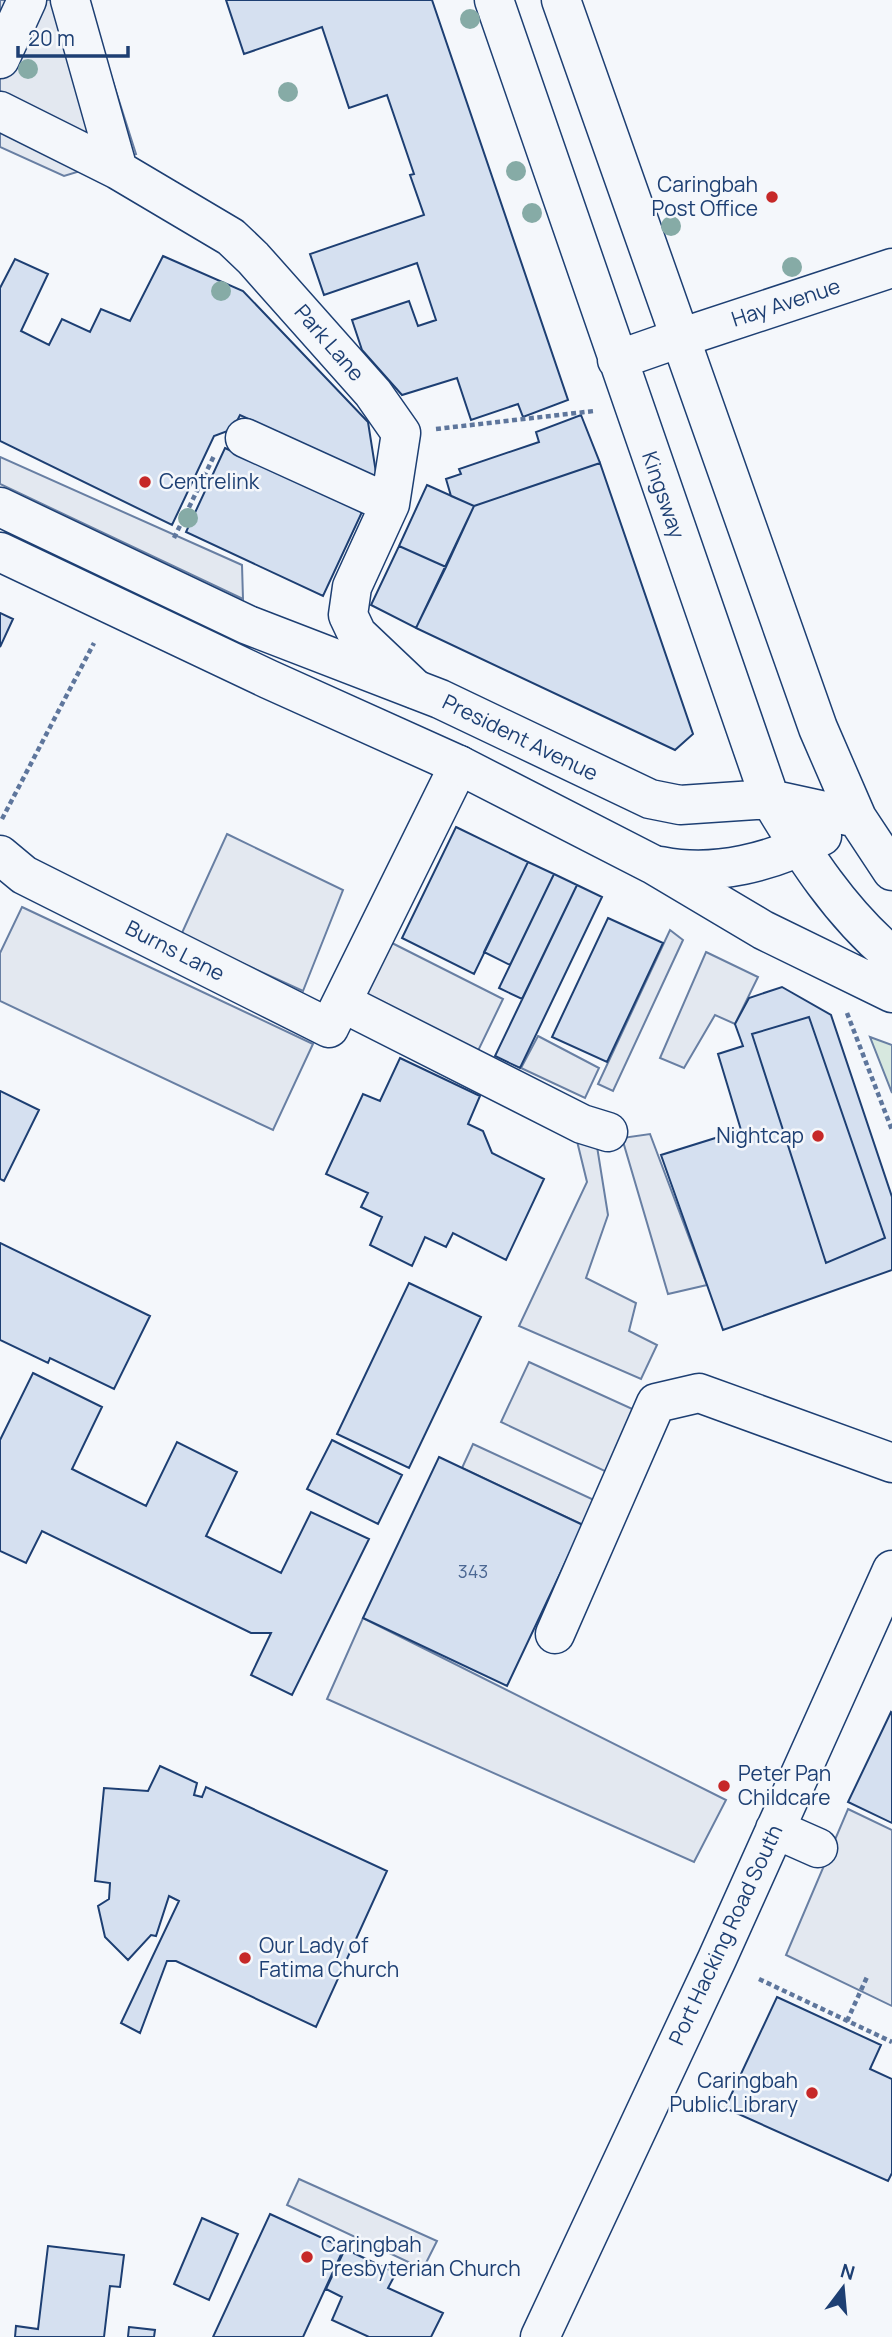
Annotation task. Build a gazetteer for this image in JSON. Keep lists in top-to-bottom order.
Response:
{
  "streets": {
    "main road": [
      "Hay Avenue",
      "Park Lane",
      "Kingsway",
      "President Avenue",
      "Burns Lane",
      "Port Hacking Road South"
    ]
  },
  "crossings": [
    ["Hay Avenue", "Kingsway"],
    ["Kingsway", "President Avenue"],
    ["President Avenue", "Burns Lane"]
  ],
  "places": [
    "Caringbah Post Office",
    "Centrelink",
    "Nightcap",
    "Peter Pan Childcare",
    "Our Lady of Fatima Church",
    "Caringbah Public Library",
    "Caringbah Presbyterian Church"
  ],
  "house_numbers": ["343"],
  "scale_bar": "20 m",
  "north": "top"
}
